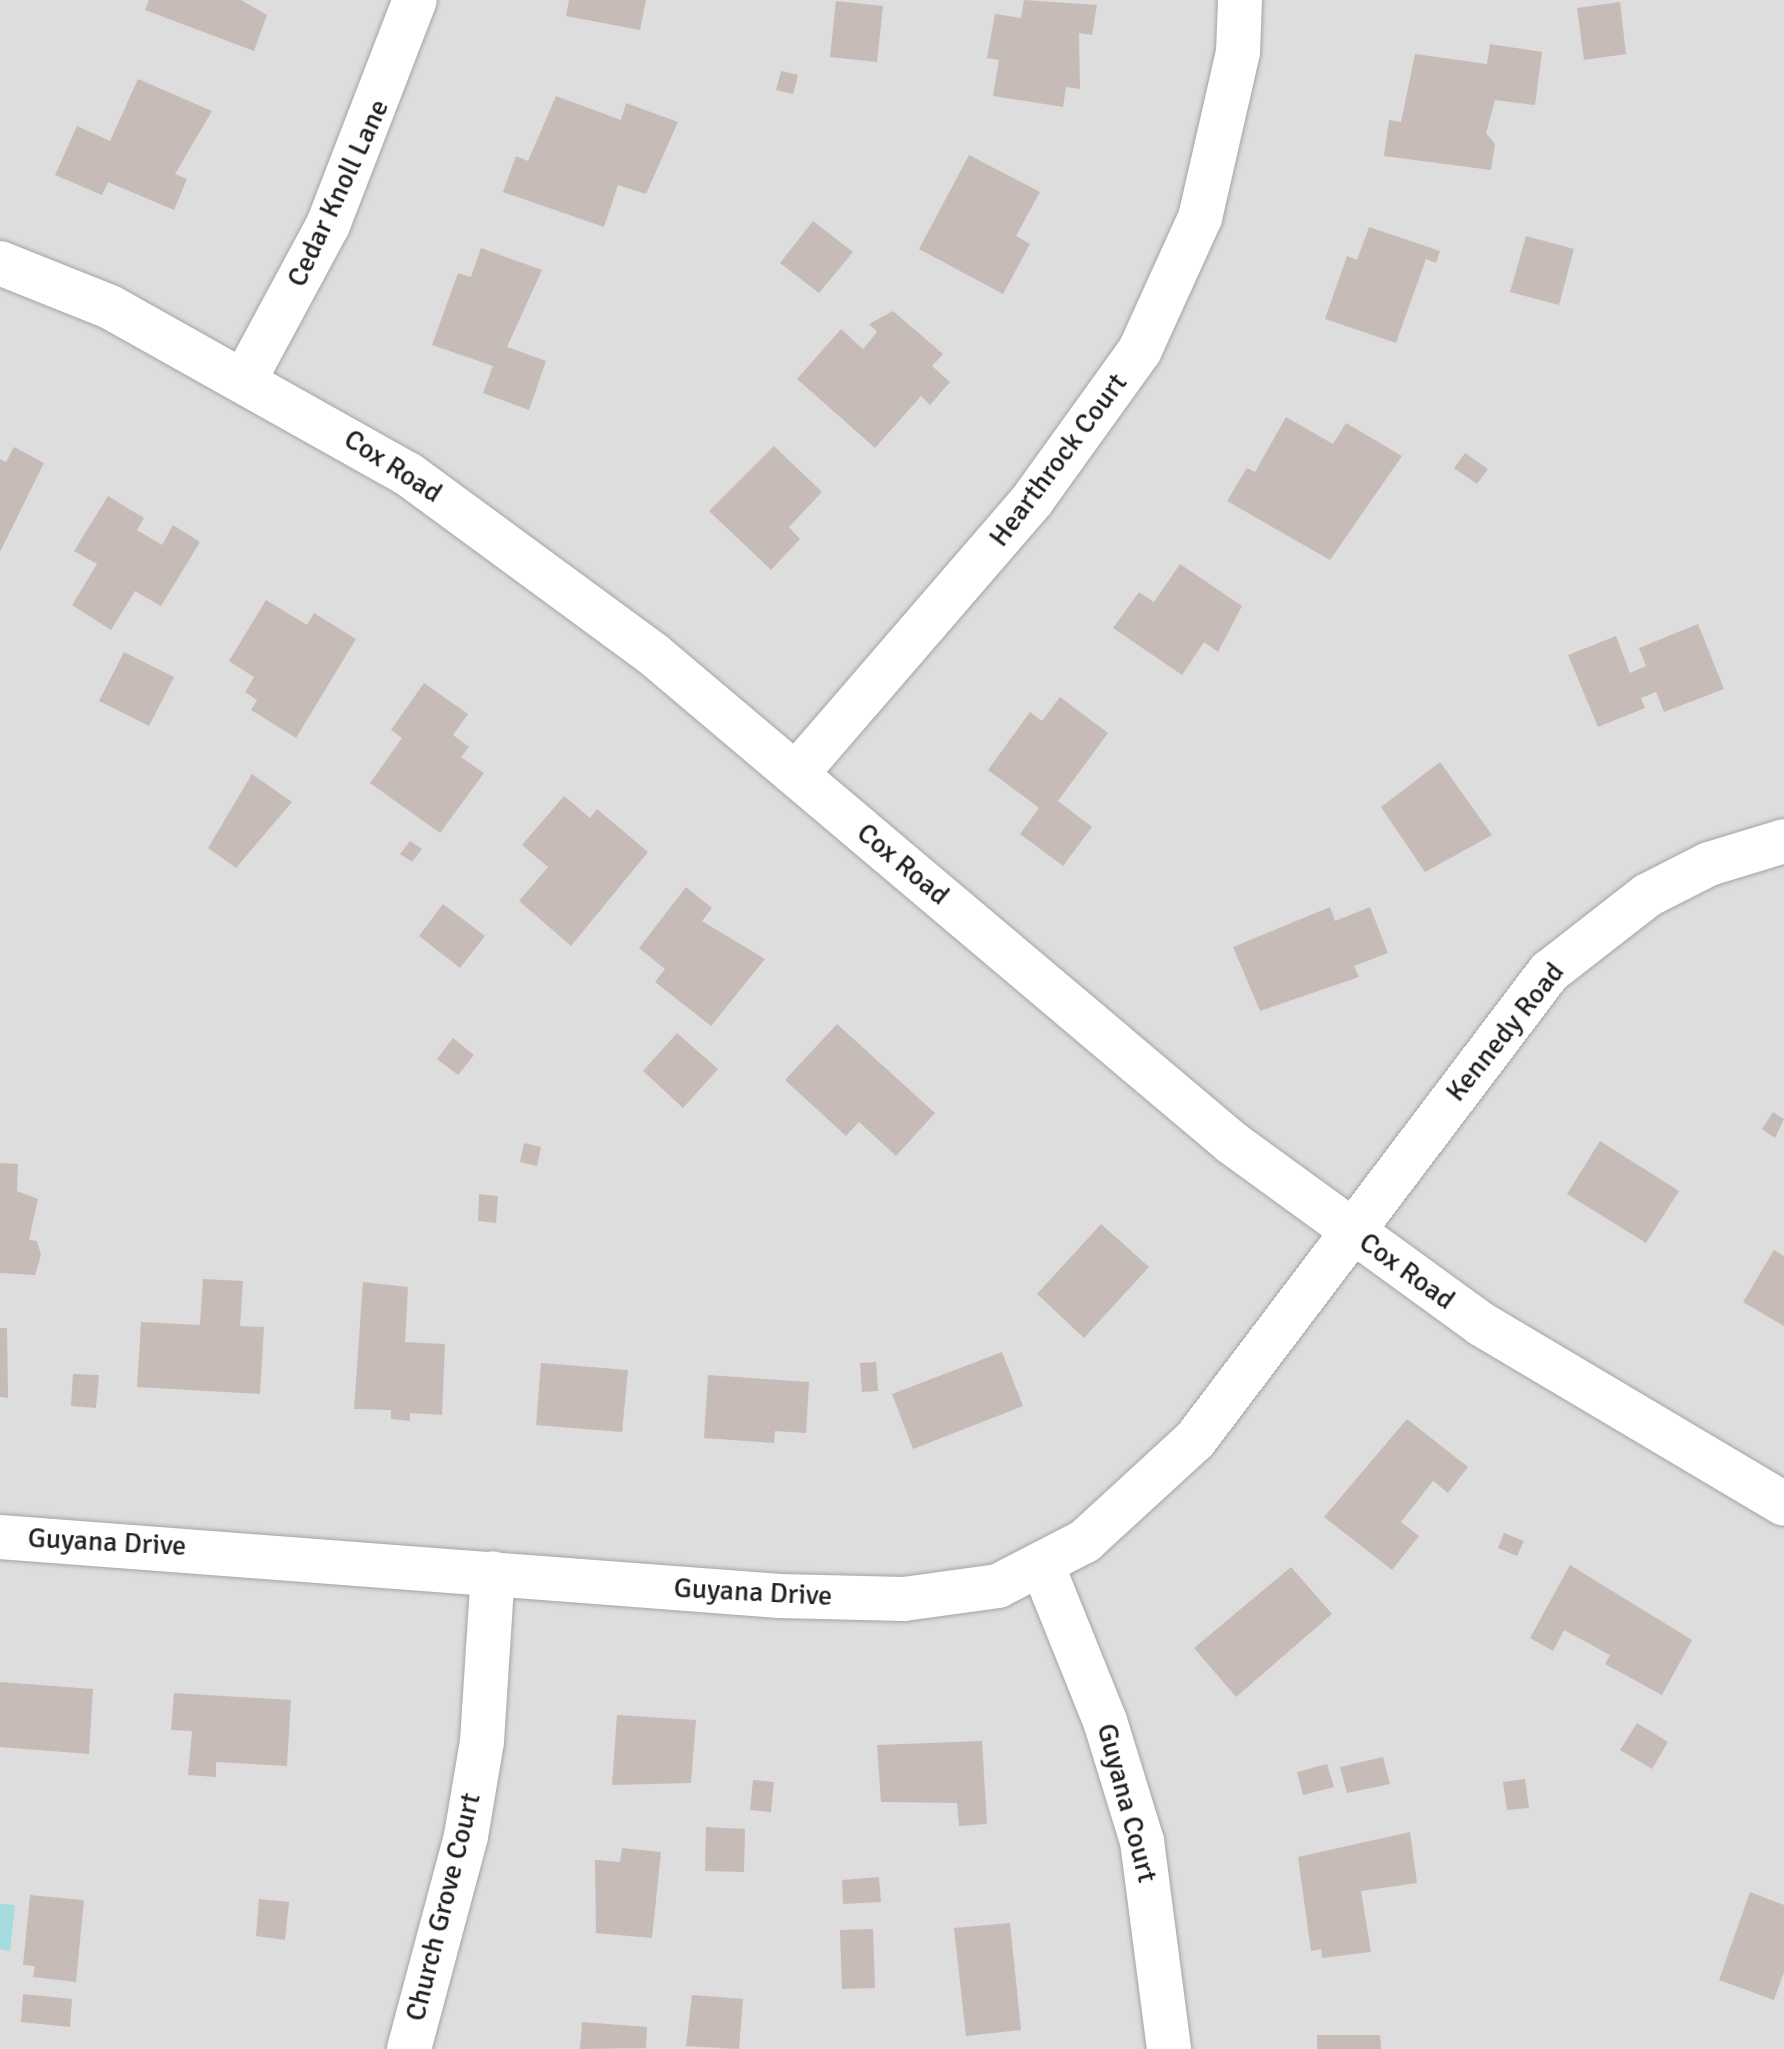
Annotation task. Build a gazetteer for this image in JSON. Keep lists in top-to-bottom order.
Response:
{
  "streets": {
    "street": [
      "Cedar Knoll Lane",
      "Hearthrock Court",
      "Cox Road",
      "Kennedy Road",
      "Guyana Drive",
      "Guyana Court",
      "Church Grove Court"
    ]
  },
  "crossings": [
    ["Cedar Knoll Lane", "Cox Road"],
    ["Hearthrock Court", "Cox Road"],
    ["Cox Road", "Kennedy Road"],
    ["Cox Road", "Guyana Drive"],
    ["Kennedy Road", "Guyana Drive"],
    ["Guyana Drive", "Guyana Court"],
    ["Guyana Drive", "Church Grove Court"]
  ]
}
